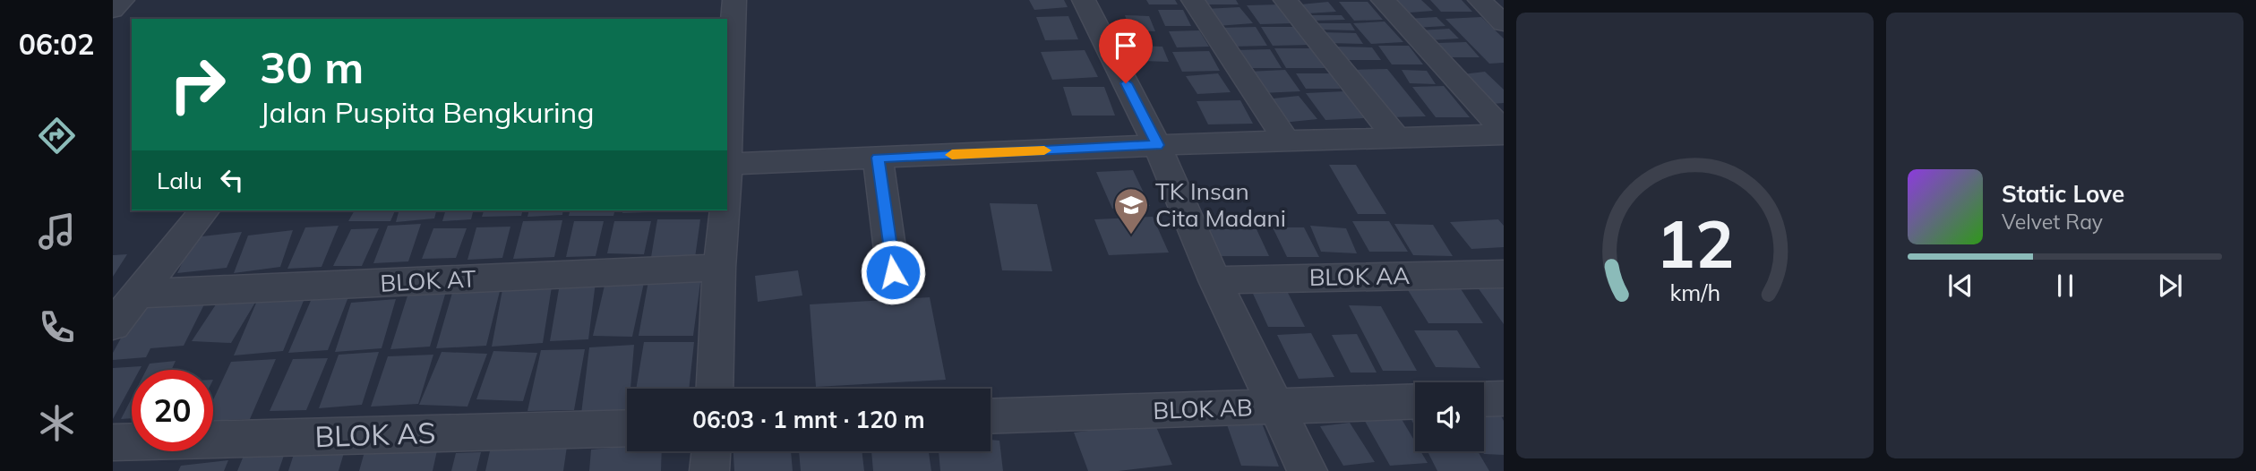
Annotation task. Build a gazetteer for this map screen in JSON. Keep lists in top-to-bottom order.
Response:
{
  "streets": {
    "street": [
      "BLOK AA",
      "BLOK AT",
      "BLOK AB",
      "BLOK AS"
    ]
  },
  "places": {
    "school or university": ["TK Insan Cita Madani"]
  },
  "page": {
    "tabs": "06:02",
    "turn": ["30 m", "Jalan Puspita Bengkuring"],
    "then": "Lalu",
    "song": ["Static Love", "Velvet Ray"],
    "limit": "20",
    "trip": "06:03 · 1 mnt · 120 m",
    "gauge": ["12", "km/h"]
  }
}
